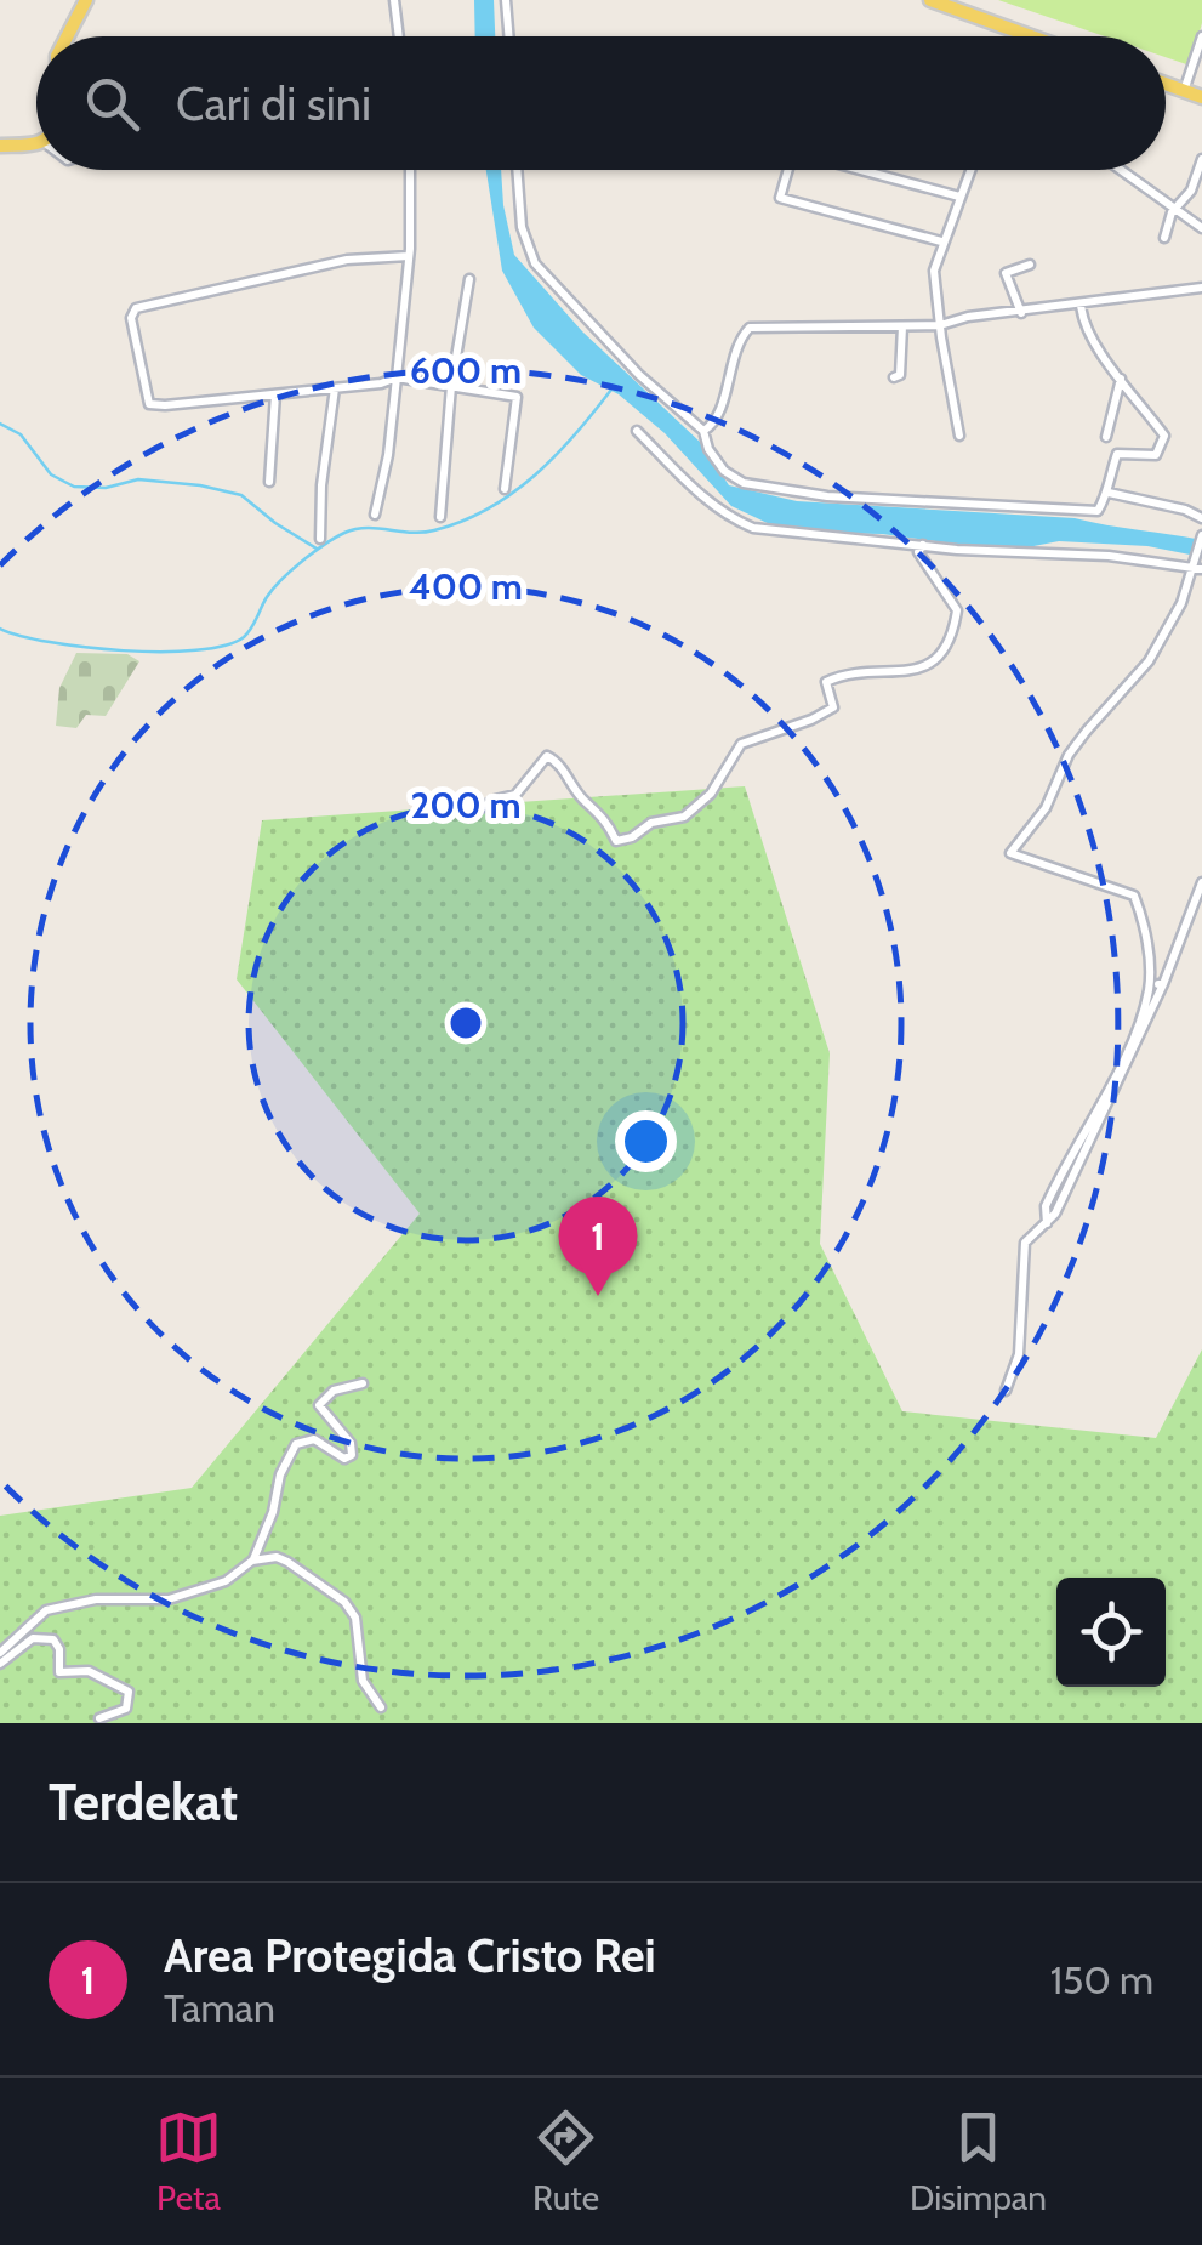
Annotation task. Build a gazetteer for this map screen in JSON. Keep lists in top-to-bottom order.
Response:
{
  "page": {
    "search": "Cari di sini",
    "pins": "1",
    "heading": "Terdekat",
    "list": [
      {
        "mark": "1",
        "name": "Area Protegida Cristo Rei",
        "note": "Taman",
        "value": "150 m"
      }
    ],
    "nav": ["Peta", "Rute", "Disimpan"]
  },
  "rings": ["600 m", "400 m", "200 m"]
}
